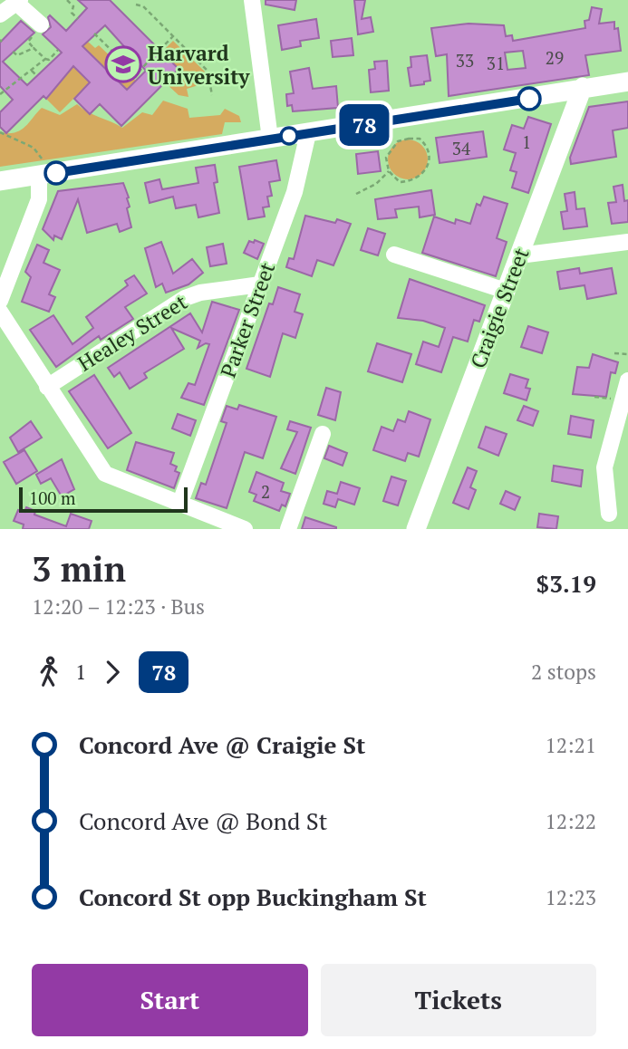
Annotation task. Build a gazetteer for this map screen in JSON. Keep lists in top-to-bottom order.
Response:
{
  "streets": {
    "main road": ["Craigie Street"],
    "street": ["Parker Street", "Healey Street"]
  },
  "crossings": [
    ["Parker Street", "Healey Street"]
  ],
  "places": {
    "school or university": ["Harvard University"]
  },
  "lines": ["bus line 78"],
  "house_numbers": [
    "29",
    "33",
    "31",
    "1",
    "34",
    "2"
  ],
  "scale_bar": "100 m",
  "page": {
    "on_map": "78",
    "scale": "100 m",
    "heading": ["3 min", "12:20 – 12:23 · Bus", "$3.19"],
    "legs": ["1", "78", "2 stops"],
    "list": [
      {
        "name": "Concord Ave @ Craigie St",
        "value": "12:21"
      },
      {
        "name": "Concord Ave @ Bond St",
        "value": "12:22"
      },
      {
        "name": "Concord St opp Buckingham St",
        "value": "12:23"
      }
    ],
    "buttons": ["Start", "Tickets"]
  }
}
